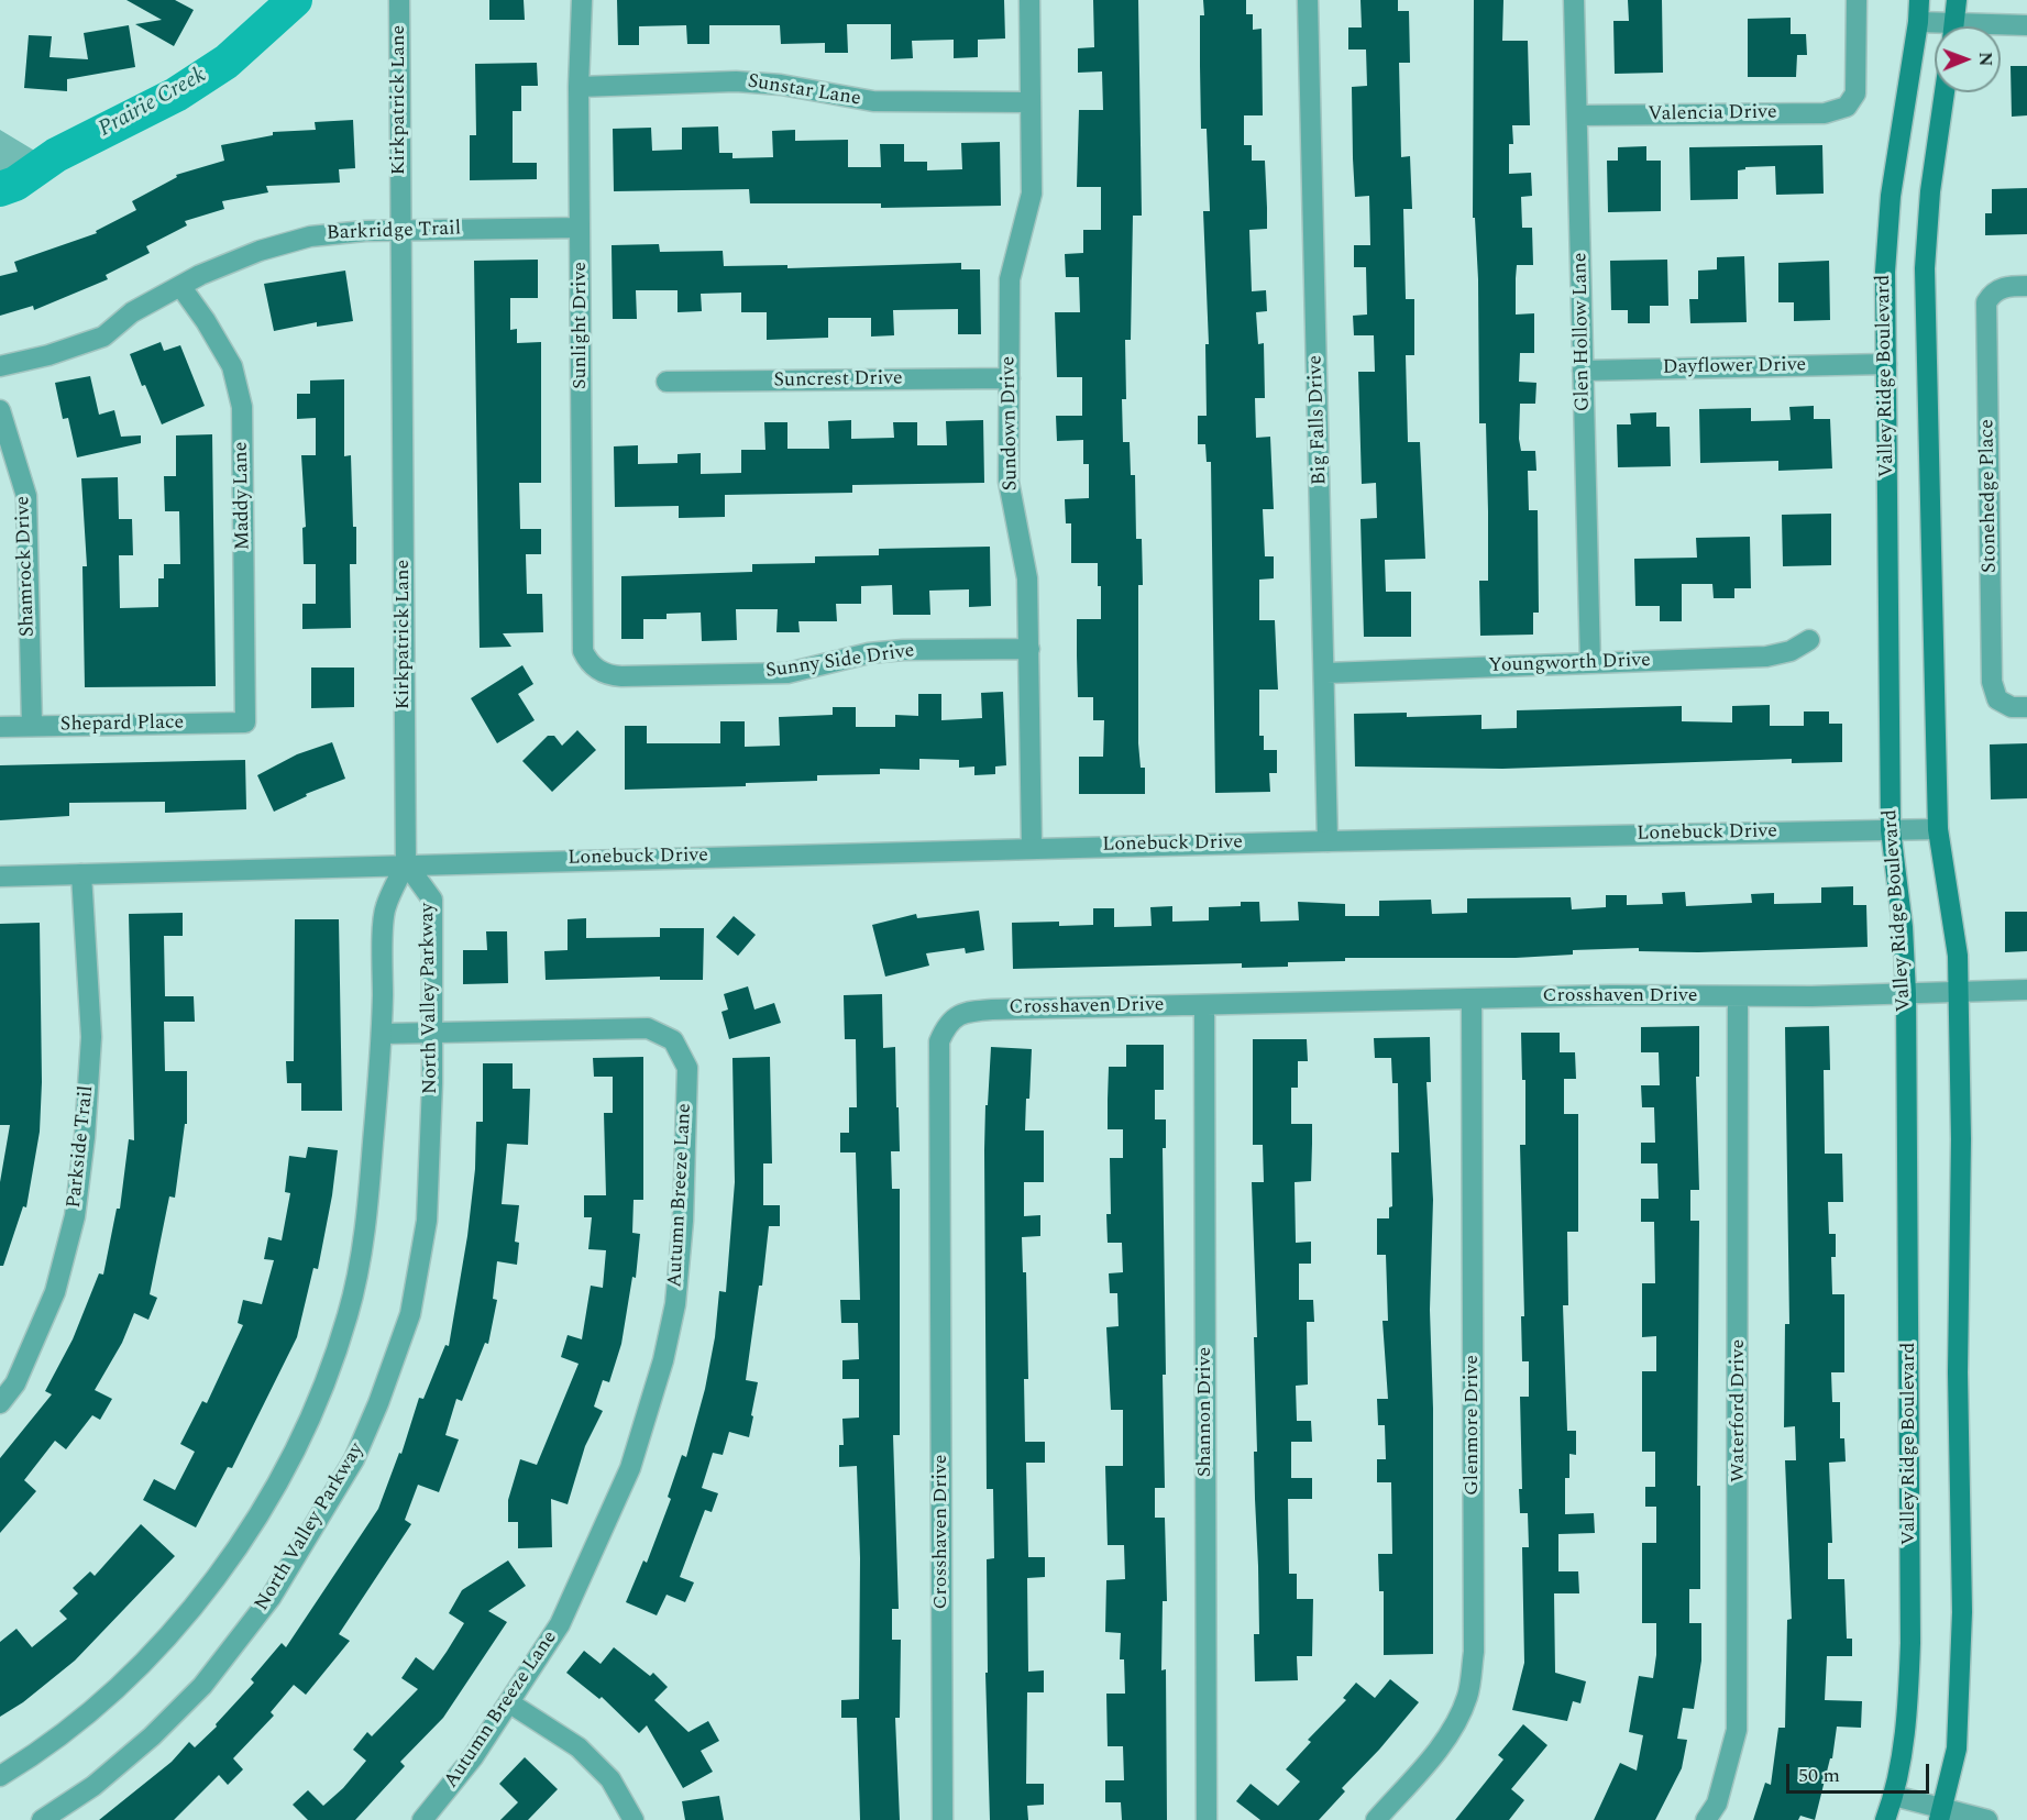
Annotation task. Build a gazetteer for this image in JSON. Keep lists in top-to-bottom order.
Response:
{
  "streets": {
    "main road": ["Valley Ridge Boulevard"],
    "street": [
      "Sunstar Lane",
      "Kirkpatrick Lane",
      "Valencia Drive",
      "Barkridge Trail",
      "Sunlight Drive",
      "Glen Hollow Lane",
      "Dayflower Drive",
      "Suncrest Drive",
      "Big Falls Drive",
      "Sundown Drive",
      "Maddy Lane",
      "Stonehedge Place",
      "Shamrock Drive",
      "Sunny Side Drive",
      "Youngworth Drive",
      "Shepard Place",
      "Lonebuck Drive",
      "Crosshaven Drive",
      "North Valley Parkway",
      "Parkside Trail",
      "Autumn Breeze Lane",
      "Waterford Drive",
      "Shannon Drive",
      "Glenmore Drive"
    ]
  },
  "crossings": [
    ["Sunstar Lane", "Sunlight Drive"],
    ["Sunstar Lane", "Sundown Drive"],
    ["Kirkpatrick Lane", "Barkridge Trail"],
    ["Kirkpatrick Lane", "Lonebuck Drive"],
    ["Kirkpatrick Lane", "North Valley Parkway"],
    ["Valencia Drive", "Glen Hollow Lane"],
    ["Barkridge Trail", "Sunlight Drive"],
    ["Barkridge Trail", "Maddy Lane"],
    ["Sunlight Drive", "Sunny Side Drive"],
    ["Glen Hollow Lane", "Dayflower Drive"],
    ["Glen Hollow Lane", "Youngworth Drive"],
    ["Dayflower Drive", "Valley Ridge Boulevard"],
    ["Valley Ridge Boulevard", "Lonebuck Drive"],
    ["Valley Ridge Boulevard", "Crosshaven Drive"],
    ["Suncrest Drive", "Sundown Drive"],
    ["Big Falls Drive", "Youngworth Drive"],
    ["Big Falls Drive", "Lonebuck Drive"],
    ["Sundown Drive", "Sunny Side Drive"],
    ["Sundown Drive", "Lonebuck Drive"],
    ["Maddy Lane", "Shepard Place"],
    ["Shamrock Drive", "Shepard Place"],
    ["Lonebuck Drive", "North Valley Parkway"],
    ["Crosshaven Drive", "Waterford Drive"],
    ["Crosshaven Drive", "Shannon Drive"],
    ["Crosshaven Drive", "Glenmore Drive"],
    ["North Valley Parkway", "Autumn Breeze Lane"]
  ],
  "water": ["Prairie Creek"],
  "scale_bar": "50 m",
  "north": "right"
}
